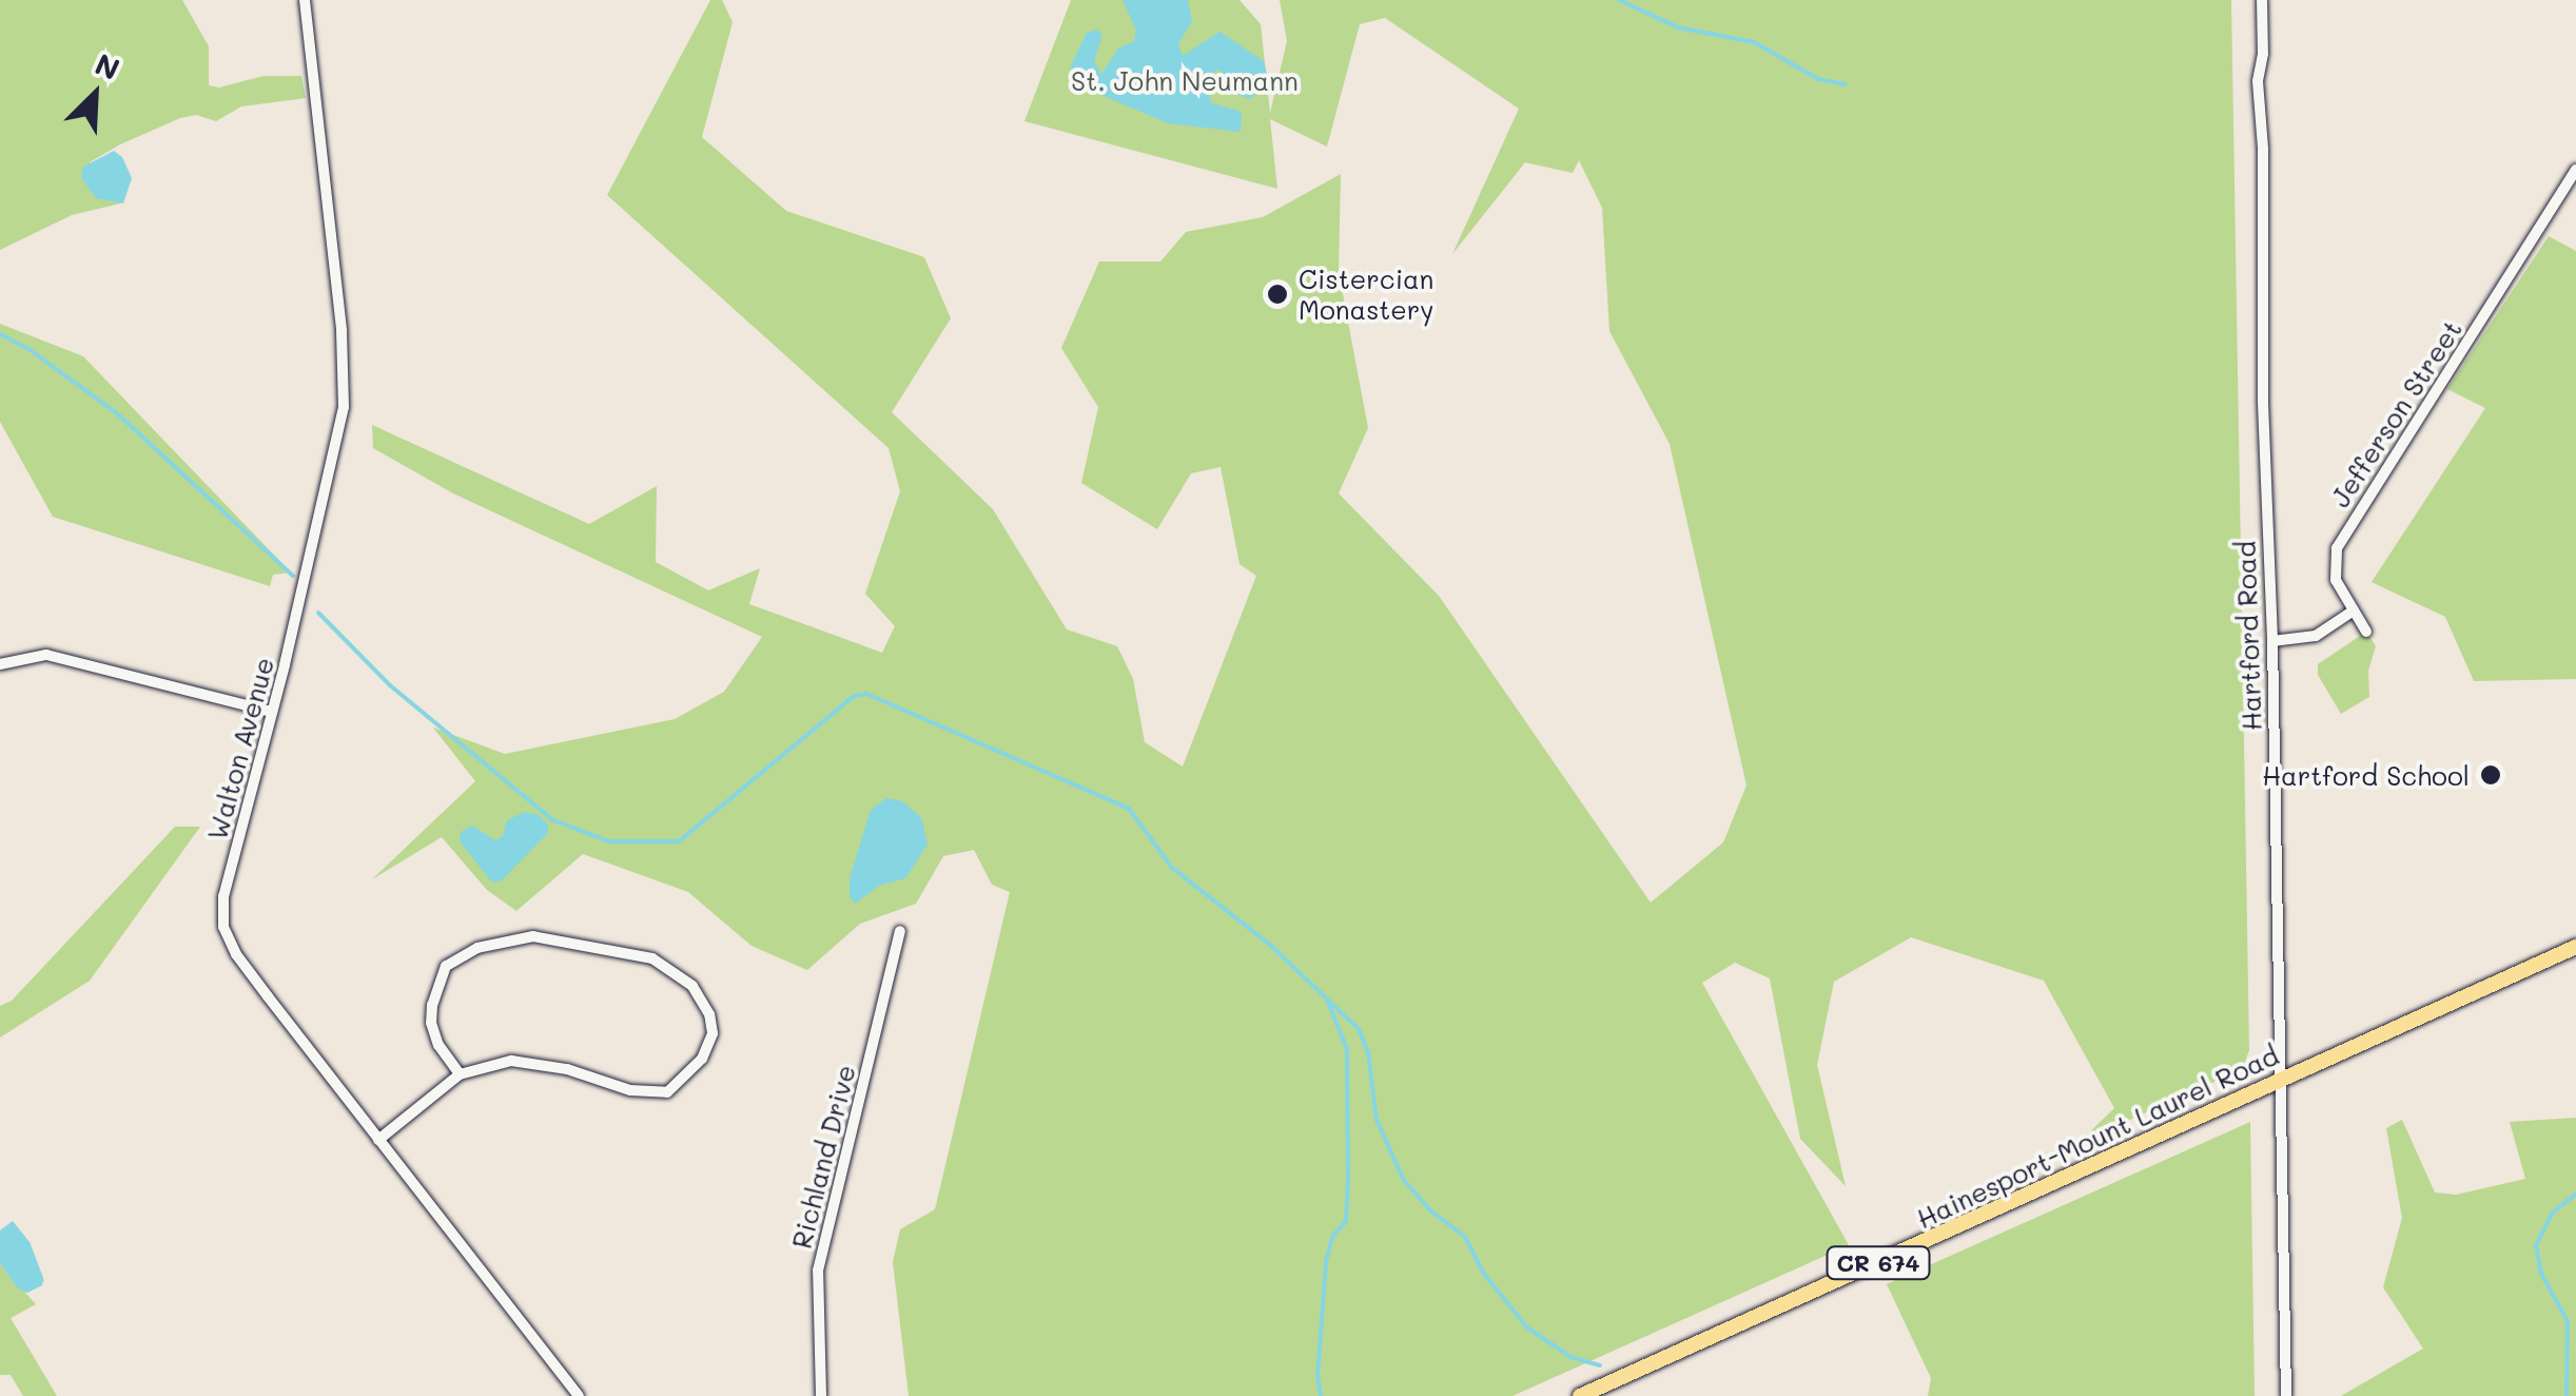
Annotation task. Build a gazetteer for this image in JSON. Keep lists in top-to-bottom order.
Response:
{
  "streets": {
    "main road": ["Hainesport-Mount Laurel Road", "CR 674"],
    "street": [
      "Jefferson Street",
      "Hartford Road",
      "Walton Avenue",
      "Richland Drive"
    ]
  },
  "crossings": [
    ["Hartford Road", "Hainesport-Mount Laurel Road"]
  ],
  "parks": ["St. John Neumann"],
  "places": ["Cistercian Monastery", "Hartford School"],
  "north": "top right"
}
